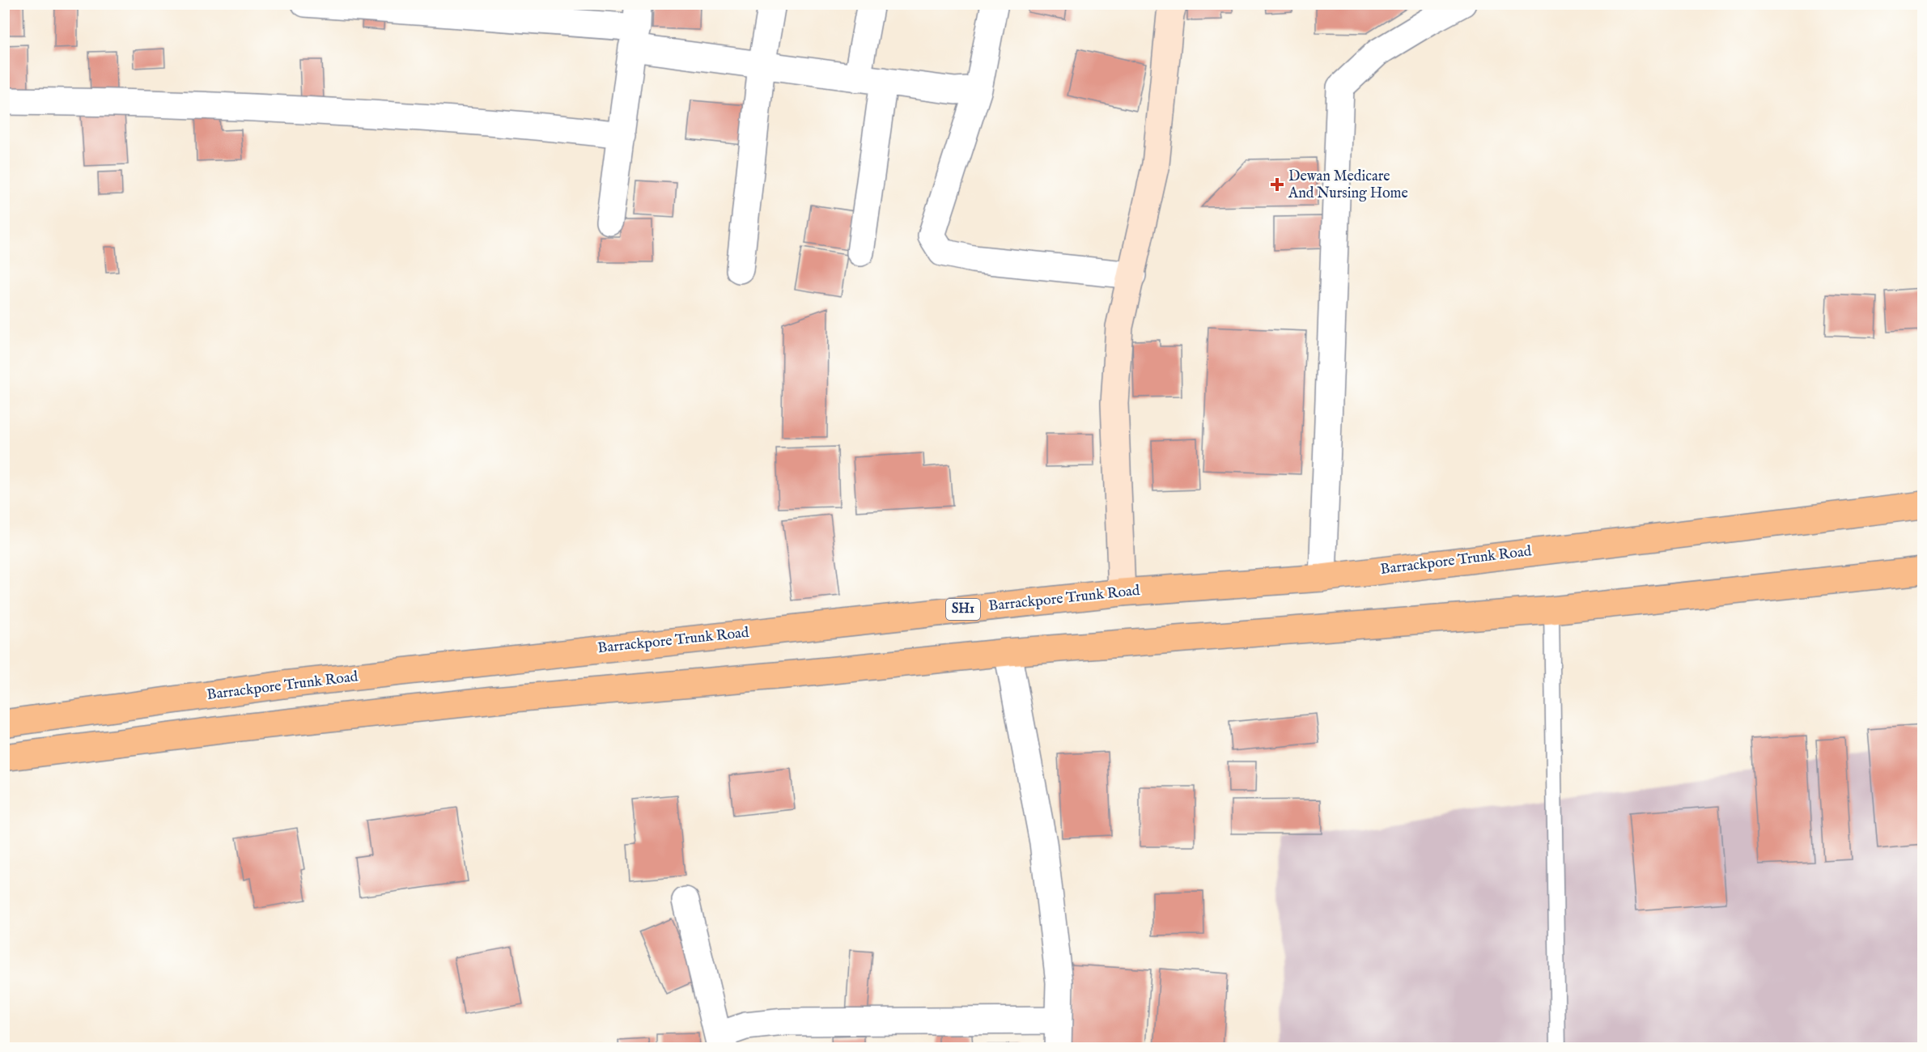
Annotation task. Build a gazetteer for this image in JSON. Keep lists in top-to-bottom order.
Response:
{
  "streets": {
    "main road": ["Barrackpore Trunk Road", "SH1"]
  },
  "places": {
    "health": ["Dewan Medicare And Nursing Home"]
  }
}
